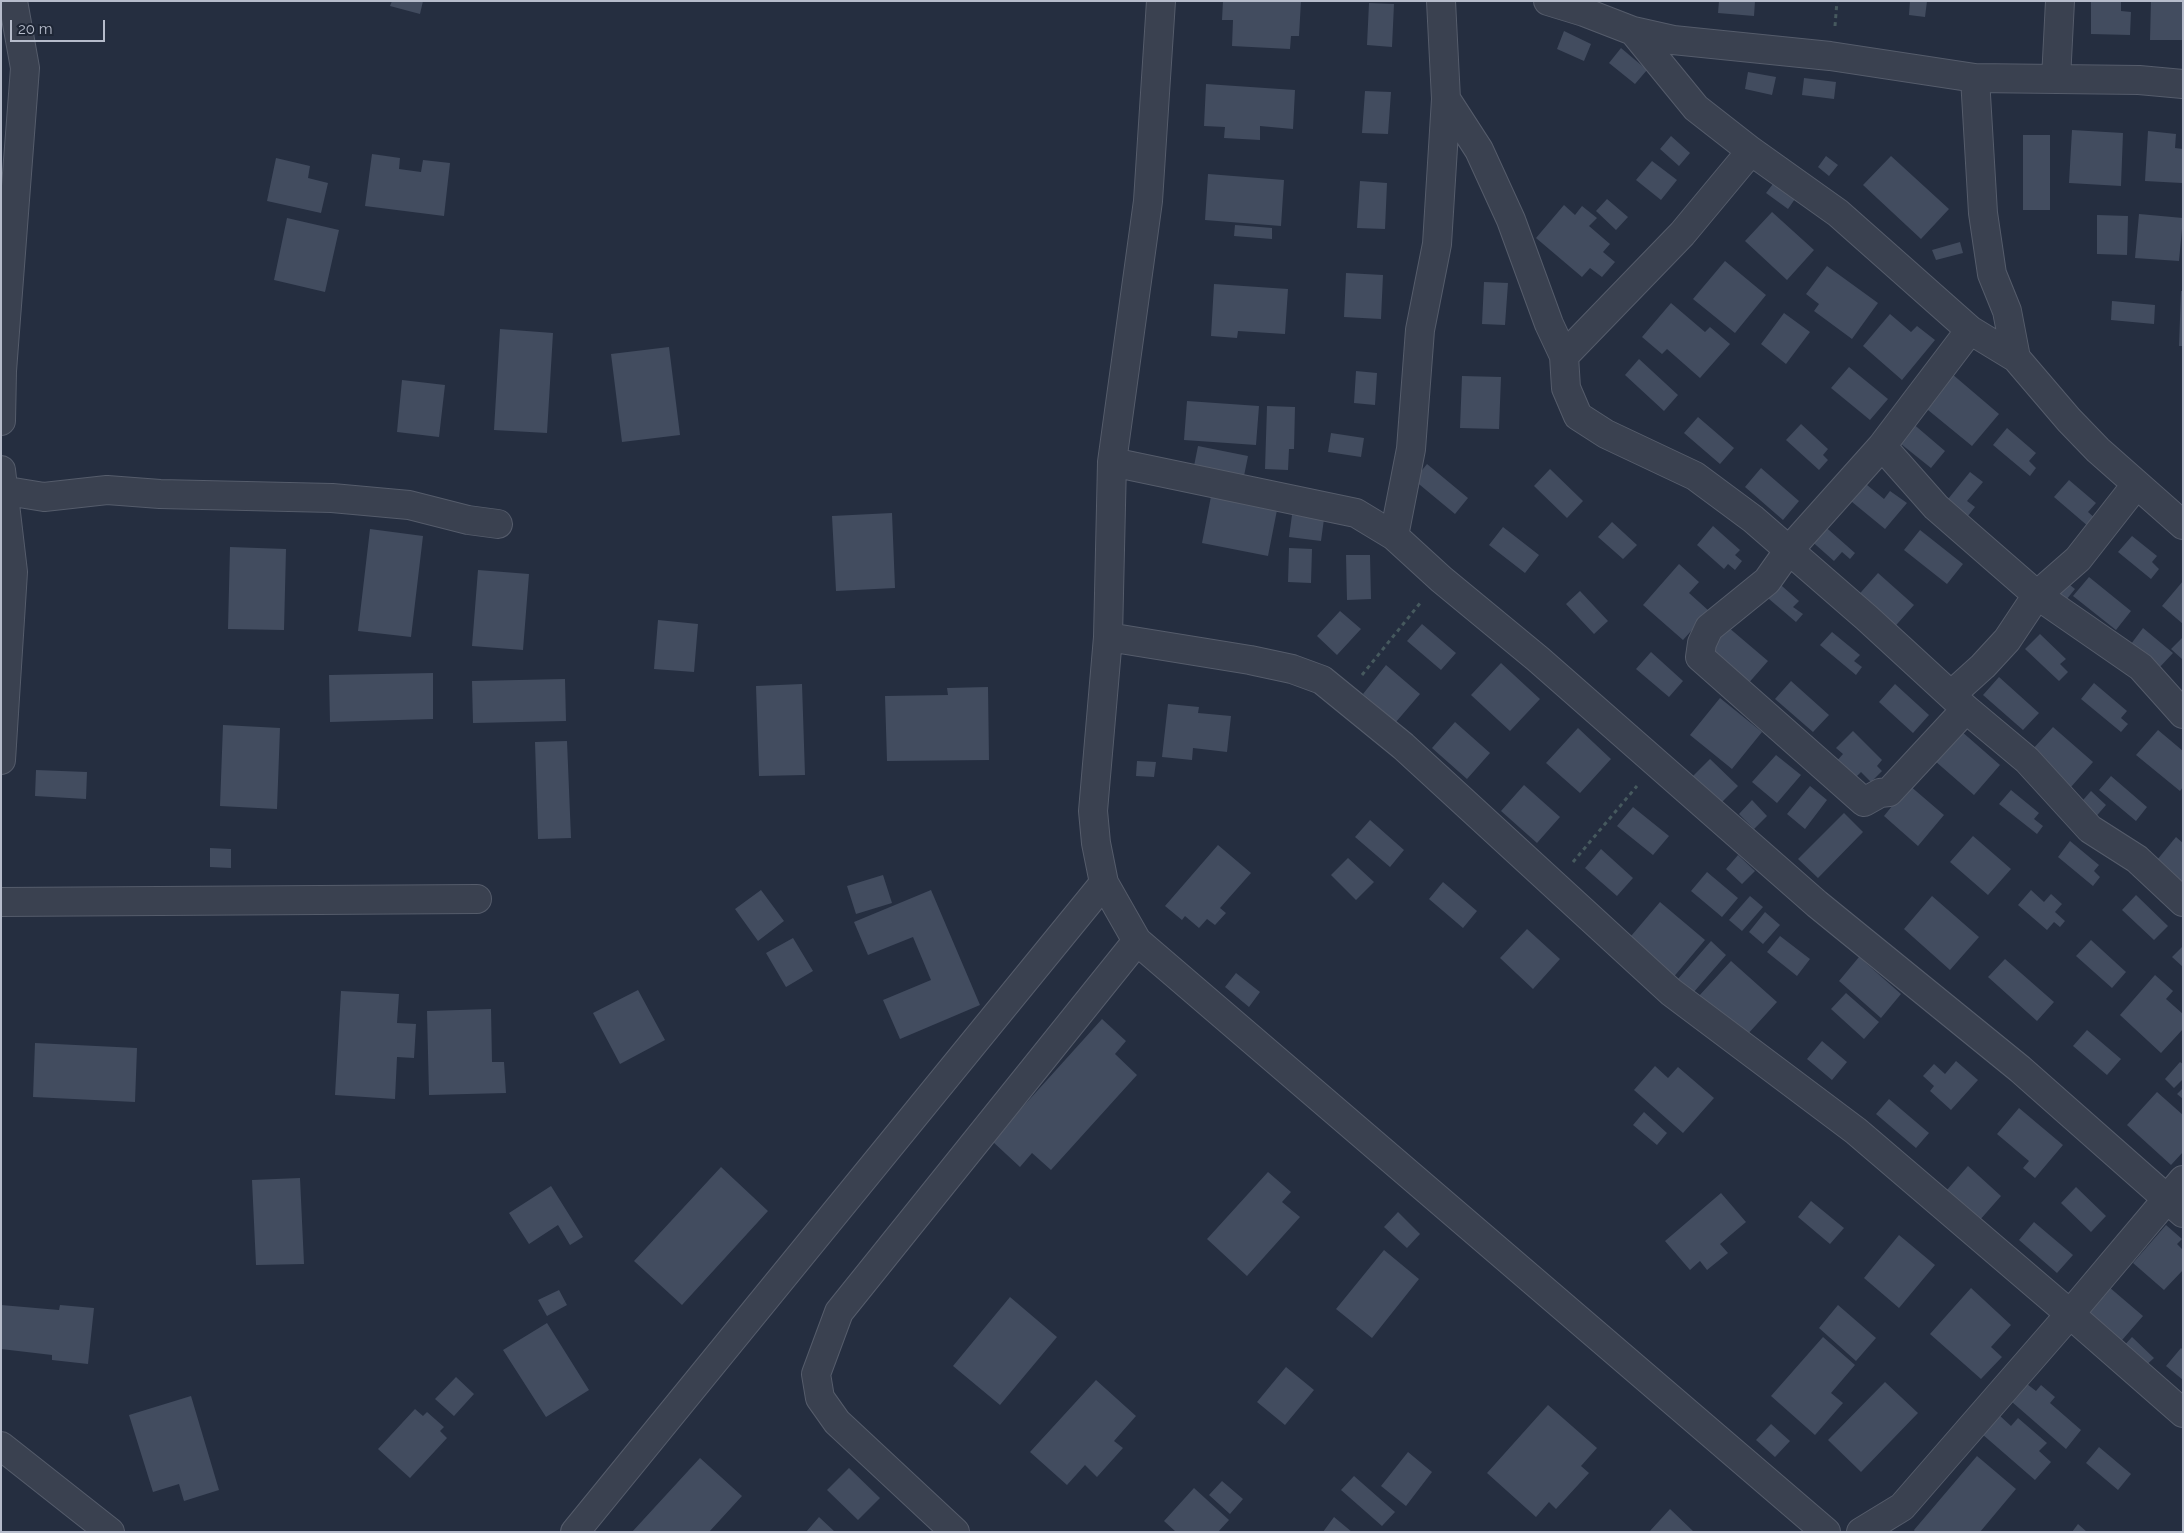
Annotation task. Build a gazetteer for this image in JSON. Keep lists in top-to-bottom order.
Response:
{
  "scale_bar": "20 m"
}
